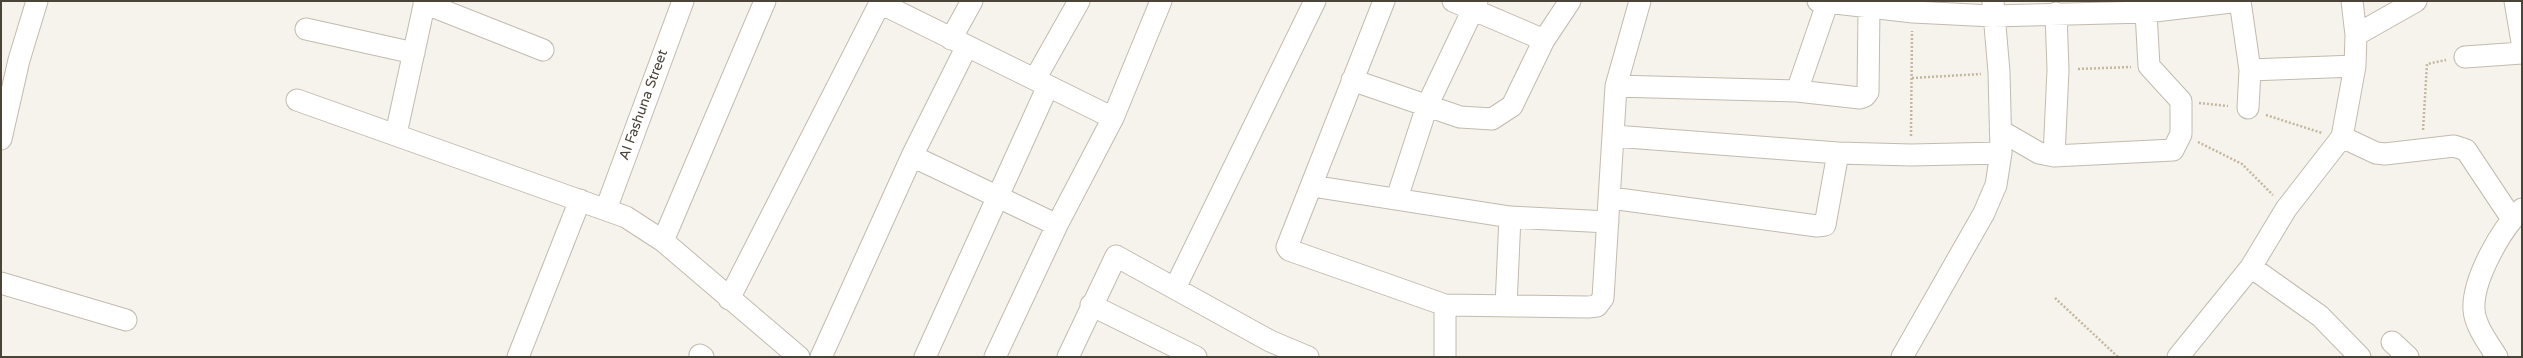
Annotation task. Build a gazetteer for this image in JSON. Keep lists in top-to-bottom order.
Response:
{
  "streets": {
    "street": ["Al Fashuna Street"]
  }
}
